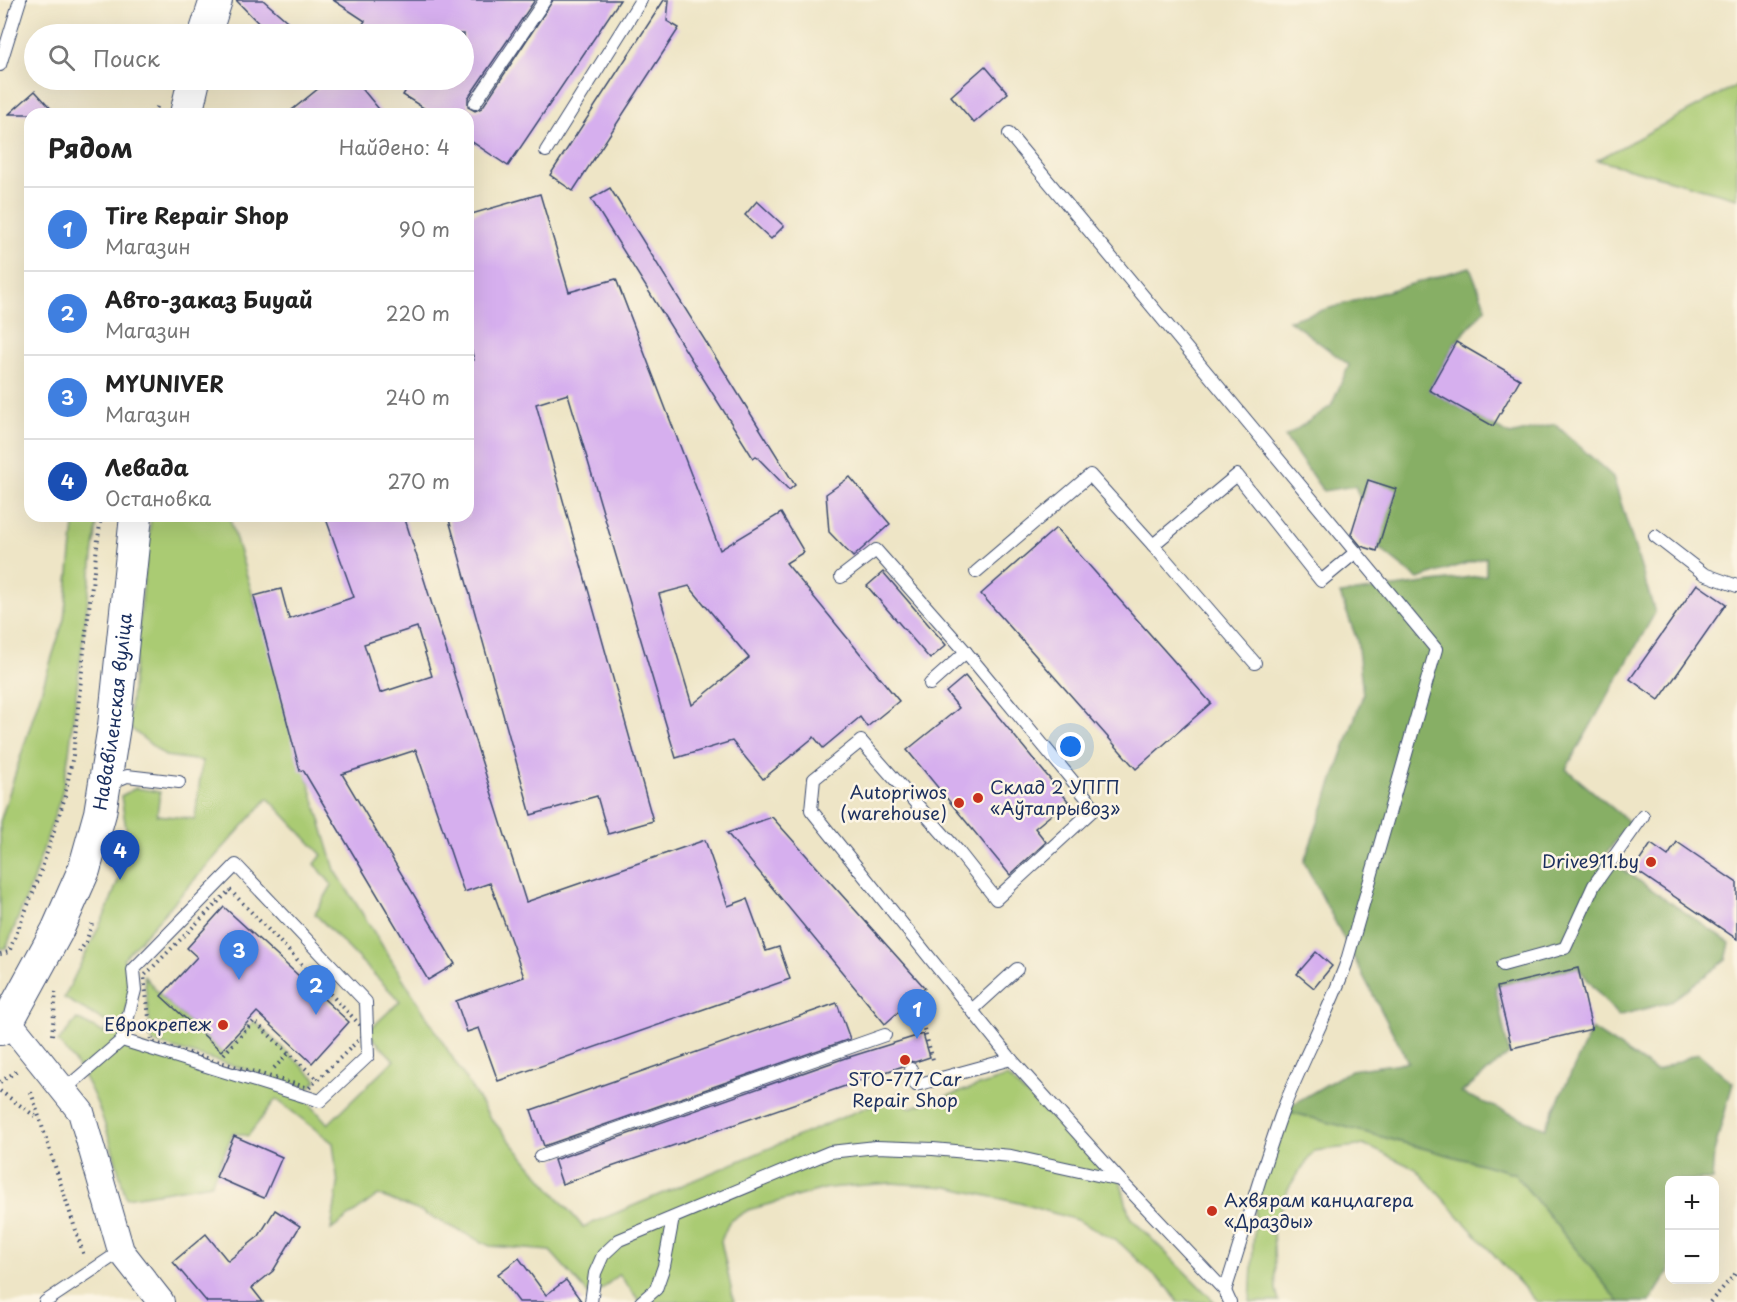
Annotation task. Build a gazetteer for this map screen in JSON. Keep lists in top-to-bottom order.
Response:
{
  "streets": {
    "street": ["Нававіленская вуліца"]
  },
  "places": [
    "Склад 2 УПГП «Аўтапрывоз»",
    "Autopriwos (warehouse)",
    "Drive911.by",
    "Еврокрепеж",
    "STO-777 Car Repair Shop",
    "Ахвярам канцлагера «Дразды»"
  ],
  "page": {
    "search": "Поиск",
    "heading": ["Рядом", "Найдено: 4"],
    "list": [
      {
        "mark": "1",
        "name": "Tire Repair Shop",
        "note": "Магазин",
        "value": "90 m"
      },
      {
        "mark": "2",
        "name": "Авто-заказ Биуай",
        "note": "Магазин",
        "value": "220 m"
      },
      {
        "mark": "3",
        "name": "MYUNIVER",
        "note": "Магазин",
        "value": "240 m"
      },
      {
        "mark": "4",
        "name": "Левада",
        "note": "Остановка",
        "value": "270 m"
      }
    ],
    "pins": [
      "4",
      "3",
      "2",
      "1"
    ],
    "map_buttons": ["+", "−"]
  }
}
